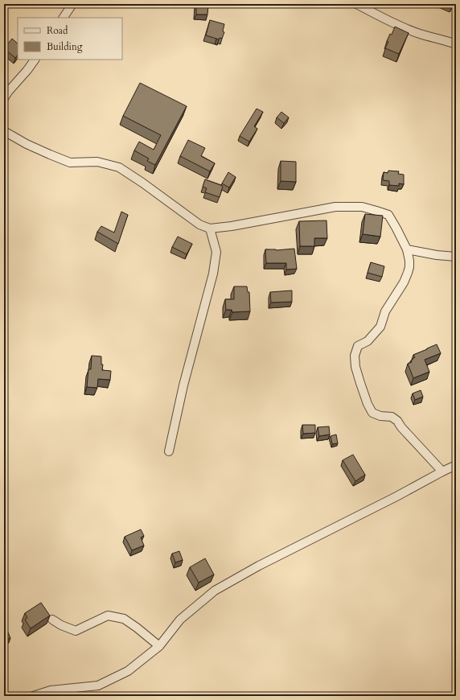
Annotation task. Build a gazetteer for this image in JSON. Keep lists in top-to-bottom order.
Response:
{
  "legend": ["Road", "Building"]
}
